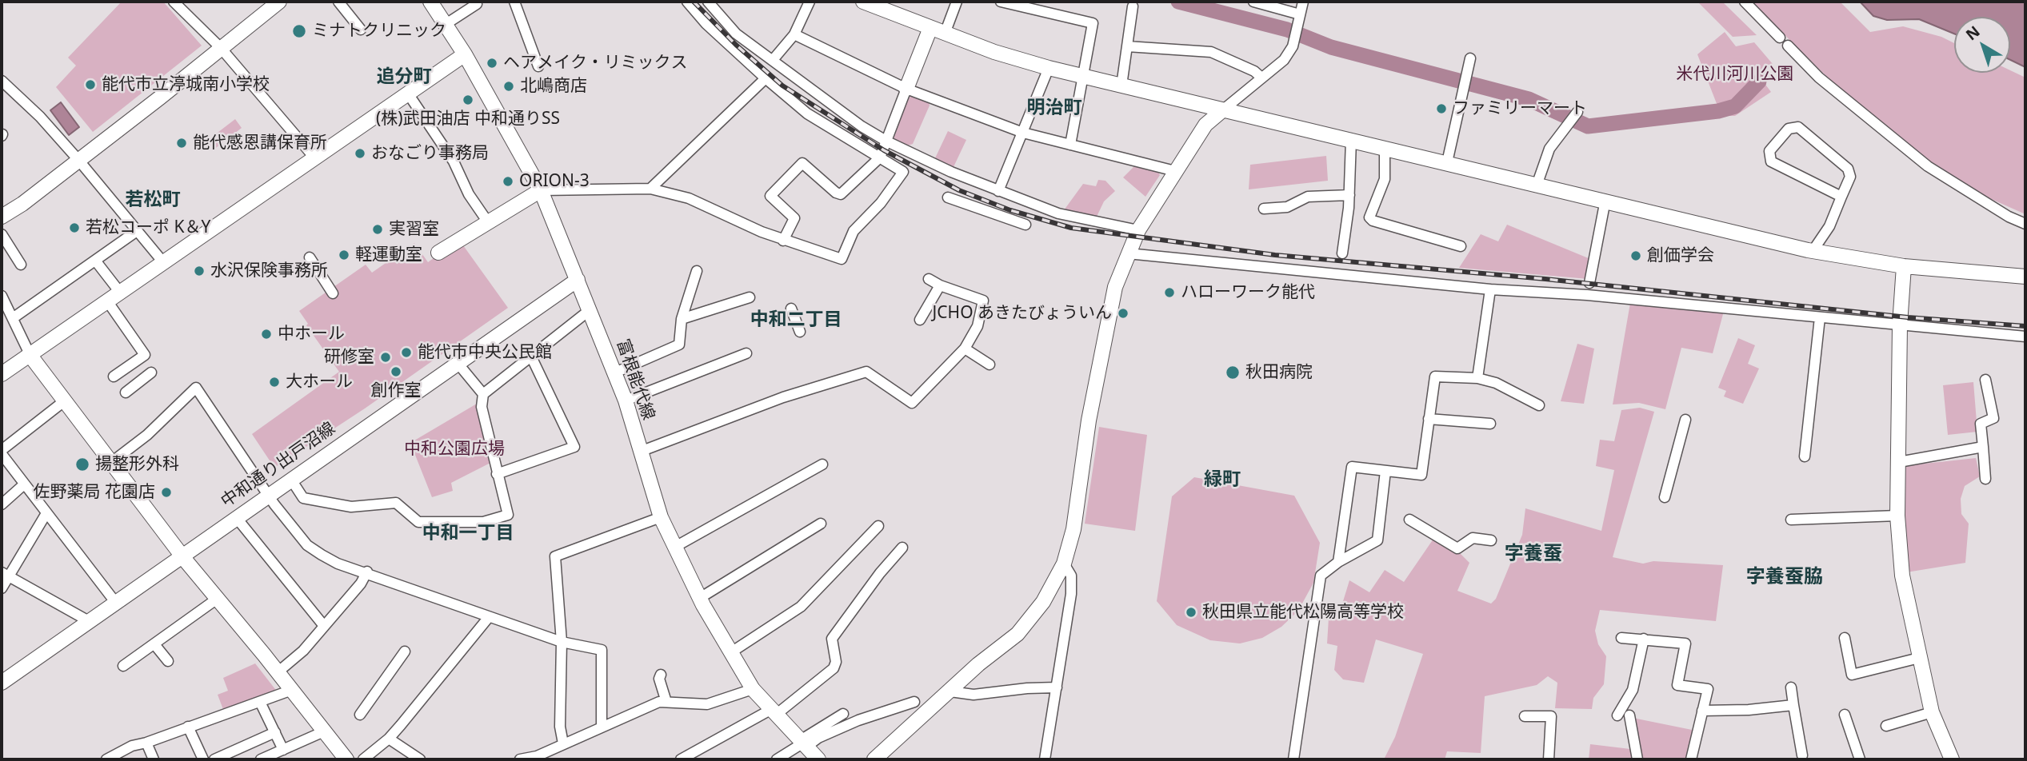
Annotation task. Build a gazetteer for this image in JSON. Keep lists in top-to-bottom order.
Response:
{
  "streets": {
    "street": ["富根能代線", "中和通り出戸沼線"]
  },
  "crossings": [
    ["富根能代線", "中和通り出戸沼線"]
  ],
  "districts": [
    "追分町",
    "明治町",
    "若松町",
    "中和二丁目",
    "緑町",
    "中和一丁目",
    "字養蚕",
    "字養蚕脇"
  ],
  "parks": ["米代川河川公園", "中和公園広場"],
  "places": [
    "ミナトクリニック",
    "ヘアメイク・リミックス",
    "能代市立渟城南小学校",
    "北嶋商店",
    "(株)武田油店 中和通りSS",
    "ファミリーマート",
    "能代感恩講保育所",
    "おなごり事務局",
    "ORION-3",
    "若松コーポ K＆Y",
    "実習室",
    "軽運動室",
    "創価学会",
    "水沢保険事務所",
    "ハローワーク能代",
    "JCHO あきたびょういん",
    "中ホール",
    "能代市中央公民館",
    "研修室",
    "創作室",
    "秋田病院",
    "大ホール",
    "揚整形外科",
    "佐野薬局 花園店",
    "秋田県立能代松陽高等学校"
  ],
  "north": "top left"
}
